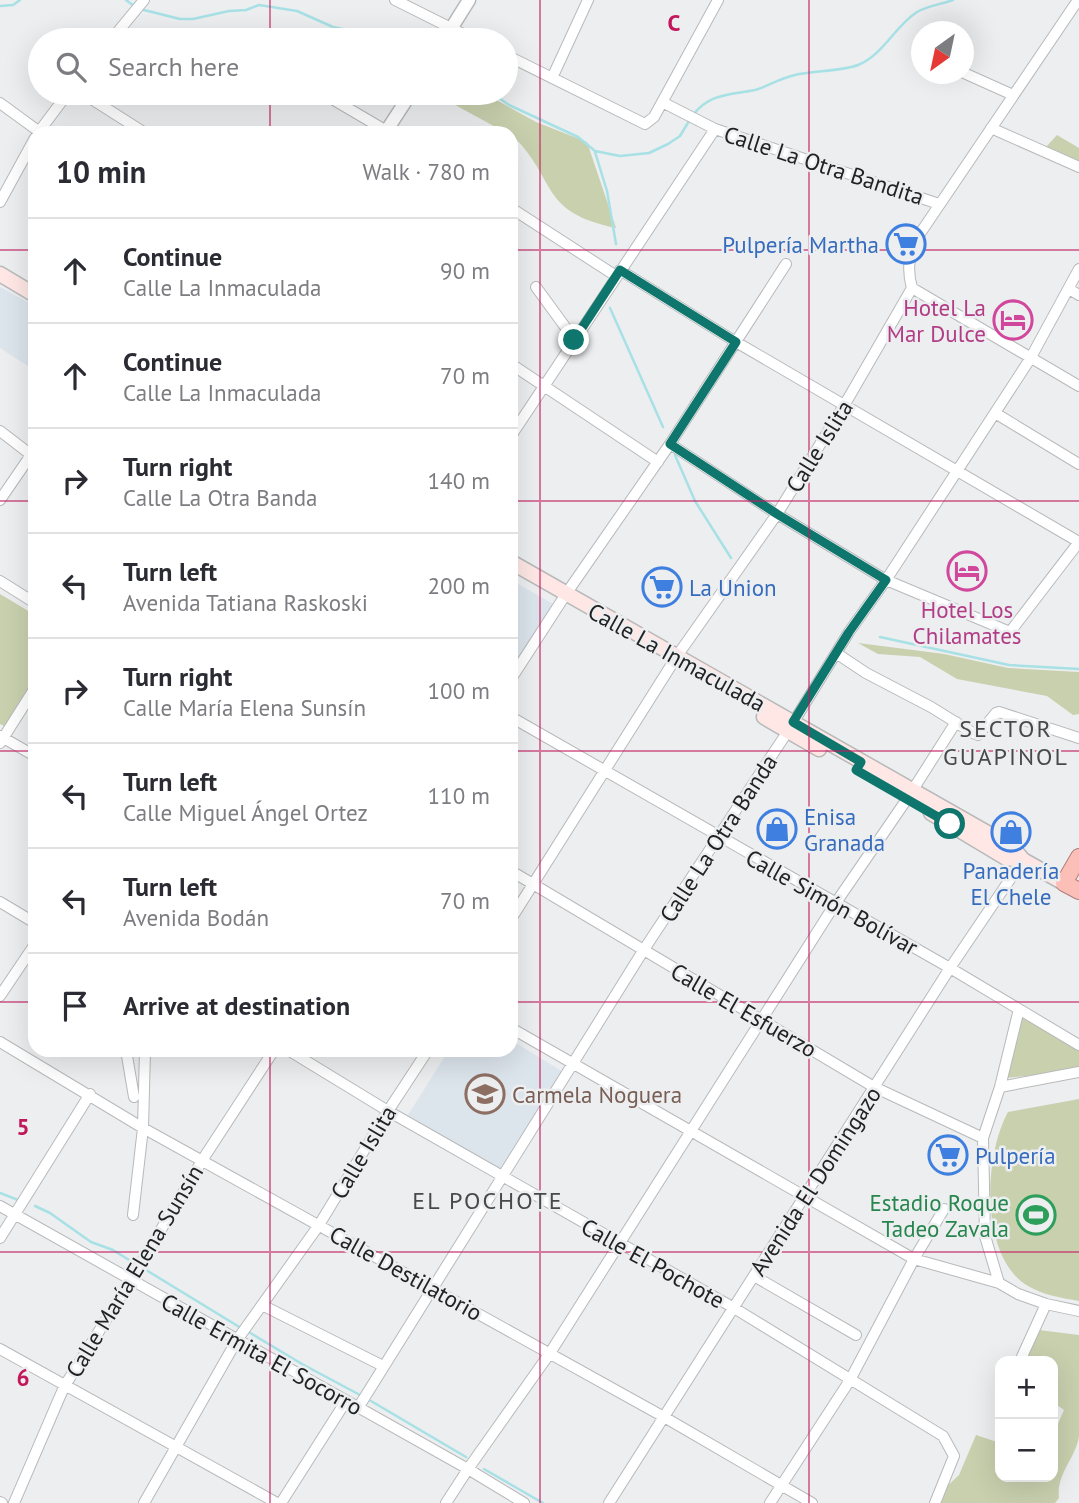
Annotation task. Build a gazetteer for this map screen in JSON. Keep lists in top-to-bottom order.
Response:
{
  "streets": {
    "main road": ["Calle La Inmaculada"],
    "street": [
      "Calle La Otra Bandita",
      "Calle Islita",
      "Calle La Otra Banda",
      "Calle Simón Bolívar",
      "Calle El Esfuerzo",
      "Avenida El Domingazo",
      "Calle El Pochote",
      "Calle María Elena Sunsín",
      "Calle Destilatorio",
      "Calle Ermita El Socorro"
    ]
  },
  "crossings": [
    ["Calle Islita", "Calle La Inmaculada"],
    ["Calle Islita", "Calle Simón Bolívar"],
    ["Calle Islita", "Calle El Esfuerzo"],
    ["Calle Islita", "Calle El Pochote"],
    ["Calle Islita", "Calle Destilatorio"],
    ["Calle Islita", "Calle Ermita El Socorro"],
    ["Calle La Inmaculada", "Calle La Otra Banda"],
    ["Calle La Inmaculada", "Avenida El Domingazo"],
    ["Calle La Otra Banda", "Calle Simón Bolívar"],
    ["Calle La Otra Banda", "Calle El Esfuerzo"],
    ["Calle La Otra Banda", "Calle El Pochote"],
    ["Calle La Otra Banda", "Calle Destilatorio"],
    ["Calle La Otra Banda", "Calle Ermita El Socorro"],
    ["Calle Simón Bolívar", "Avenida El Domingazo"],
    ["Calle El Esfuerzo", "Avenida El Domingazo"],
    ["Avenida El Domingazo", "Calle El Pochote"],
    ["Avenida El Domingazo", "Calle Destilatorio"],
    ["Calle María Elena Sunsín", "Calle Destilatorio"],
    ["Calle María Elena Sunsín", "Calle Ermita El Socorro"]
  ],
  "districts": ["SECTOR GUAPINOL", "EL POCHOTE"],
  "places": {
    "supermarket": ["Pulpería Martha", "La Union", "Pulpería"],
    "hotel": ["Hotel La Mar Dulce", "Hotel Los Chilamates"],
    "shop": ["Enisa Granada", "Panadería El Chele"],
    "school or university": ["Carmela Noguera"],
    "sports": ["Estadio Roque Tadeo Zavala"]
  },
  "north": "bottom left",
  "page": {
    "search": "Search here",
    "heading": ["10 min", "Walk · 780 m"],
    "list": [
      ["Continue", "Calle La Inmaculada", "90 m"],
      ["Continue", "Calle La Inmaculada", "70 m"],
      ["Turn right", "Calle La Otra Banda", "140 m"],
      ["Turn left", "Avenida Tatiana Raskoski", "200 m"],
      ["Turn right", "Calle María Elena Sunsín", "100 m"],
      ["Turn left", "Calle Miguel Ángel Ortez", "110 m"],
      ["Turn left", "Avenida Bodán", "70 m"],
      "Arrive at destination"
    ],
    "map_buttons": ["+", "−"]
  },
  "grid": {
    "columns": ["C"],
    "rows": ["5", "6"]
  }
}
